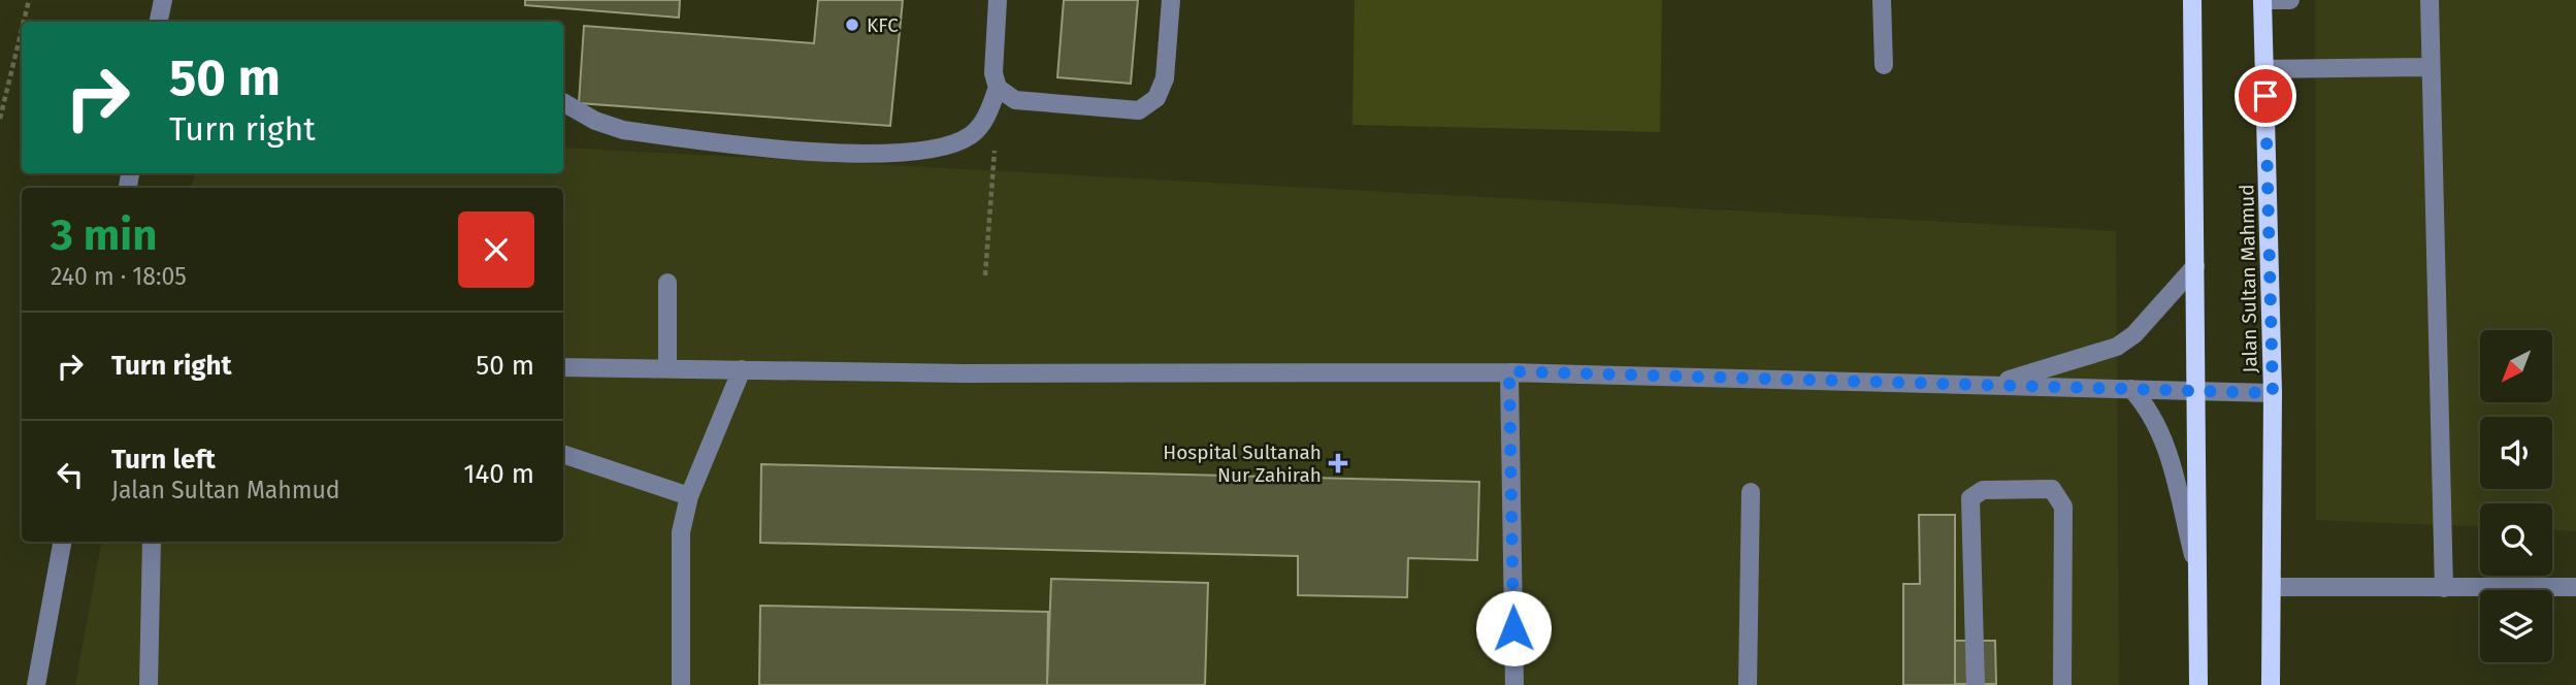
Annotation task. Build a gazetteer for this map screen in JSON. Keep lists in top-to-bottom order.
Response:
{
  "streets": {
    "main road": ["Jalan Sultan Mahmud"]
  },
  "places": {
    "other": ["KFC"],
    "health": ["Hospital Sultanah Nur Zahirah"]
  },
  "north": "bottom left",
  "page": {
    "turn": ["50 m", "Turn right"],
    "heading": ["3 min", "240 m · 18:05"],
    "list": [
      {
        "name": "Turn right",
        "value": "50 m"
      },
      {
        "name": "Turn left",
        "note": "Jalan Sultan Mahmud",
        "value": "140 m"
      }
    ]
  }
}
